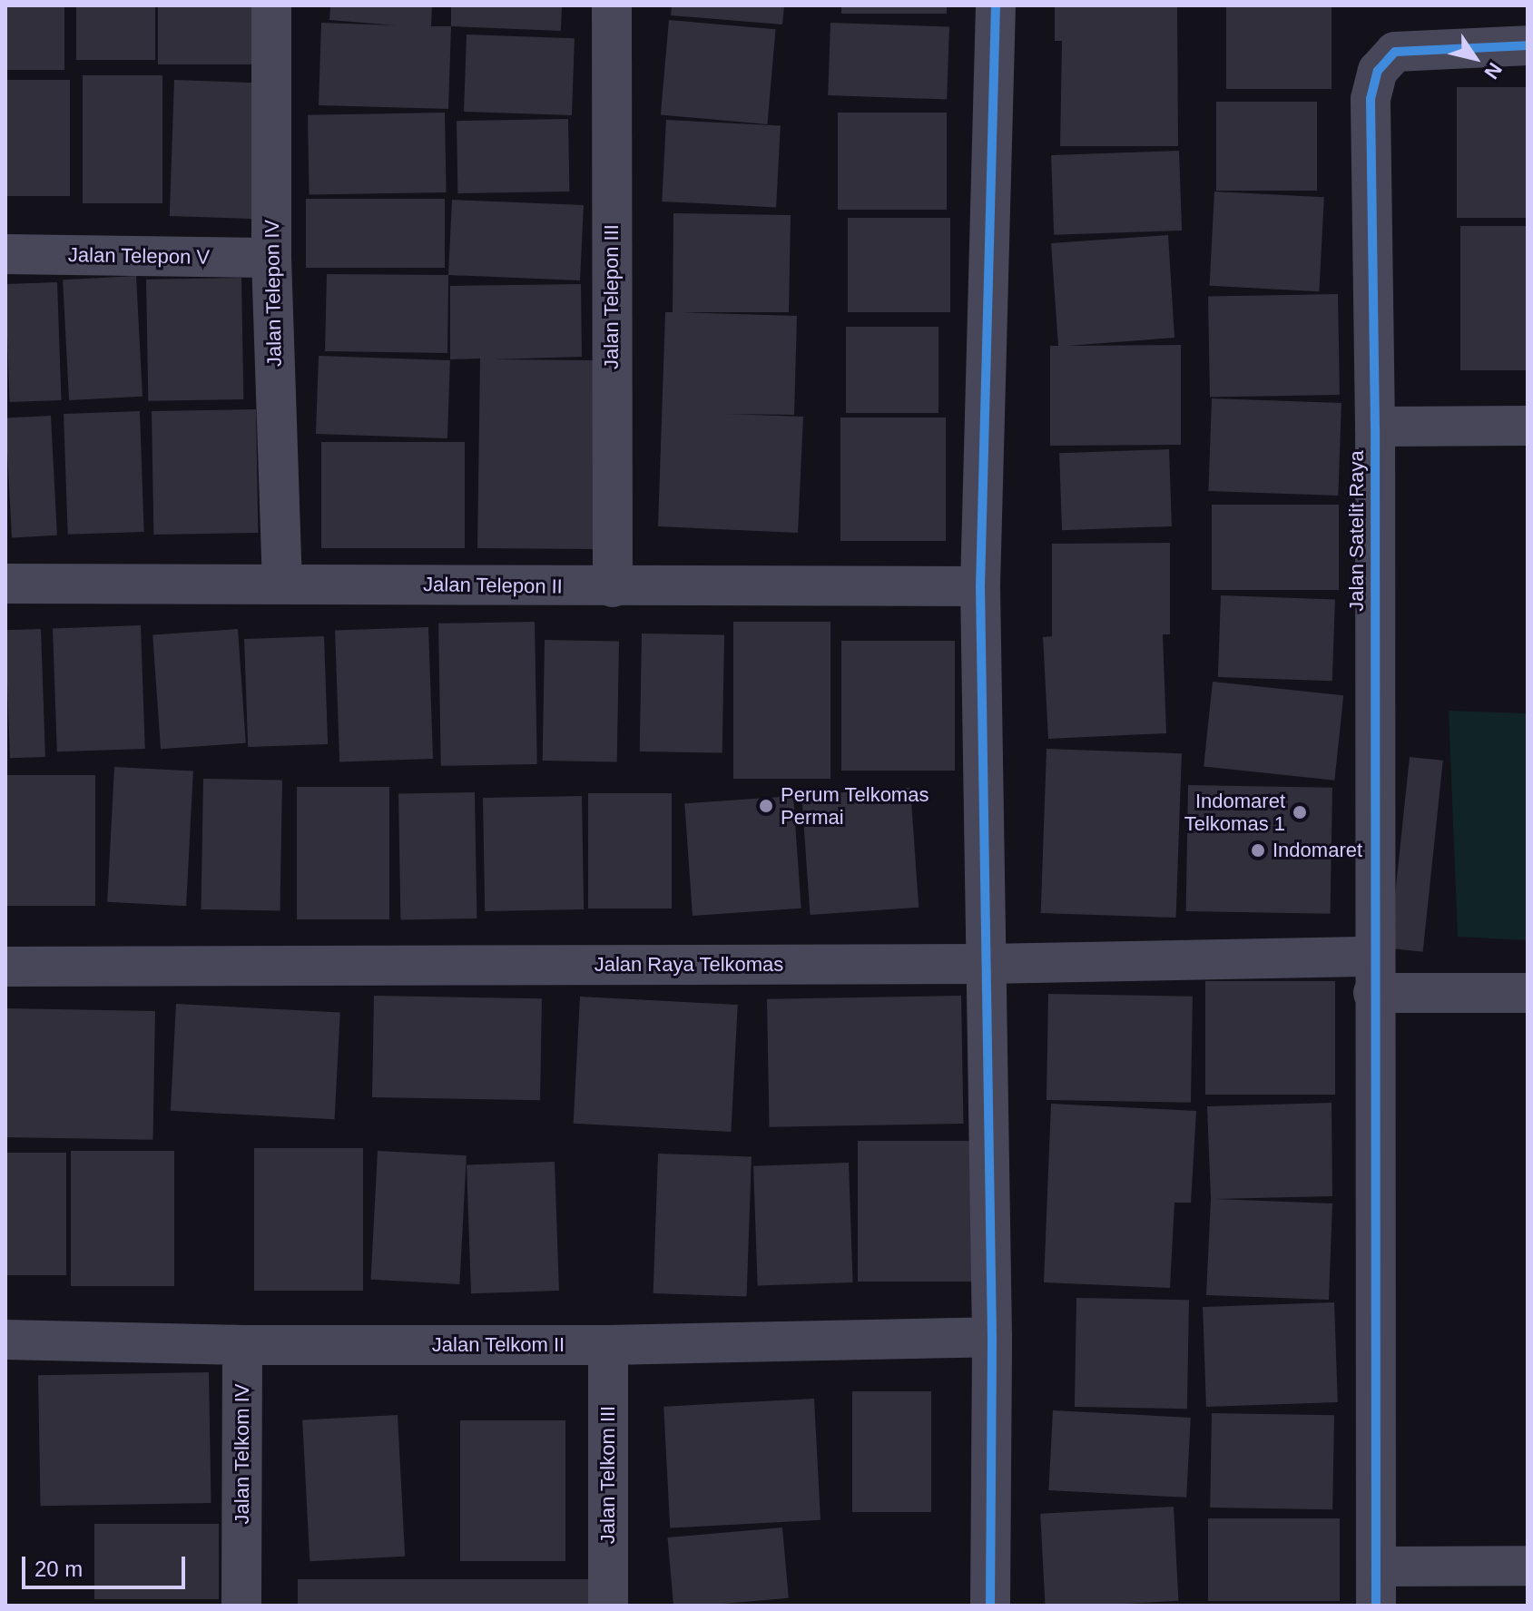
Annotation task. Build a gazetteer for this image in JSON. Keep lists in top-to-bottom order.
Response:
{
  "streets": {
    "street": [
      "Jalan Telepon V",
      "Jalan Telepon IV",
      "Jalan Telepon III",
      "Jalan Satelit Raya",
      "Jalan Telepon II",
      "Jalan Raya Telkomas",
      "Jalan Telkom II",
      "Jalan Telkom IV",
      "Jalan Telkom III"
    ]
  },
  "crossings": [
    ["Jalan Telepon V", "Jalan Telepon IV"],
    ["Jalan Telepon IV", "Jalan Telepon II"],
    ["Jalan Telepon III", "Jalan Telepon II"],
    ["Jalan Satelit Raya", "Jalan Raya Telkomas"],
    ["Jalan Telkom II", "Jalan Telkom IV"],
    ["Jalan Telkom II", "Jalan Telkom III"]
  ],
  "places": ["Perum Telkomas Permai", "Indomaret Telkomas 1", "Indomaret"],
  "scale_bar": "20 m",
  "north": "bottom right"
}
